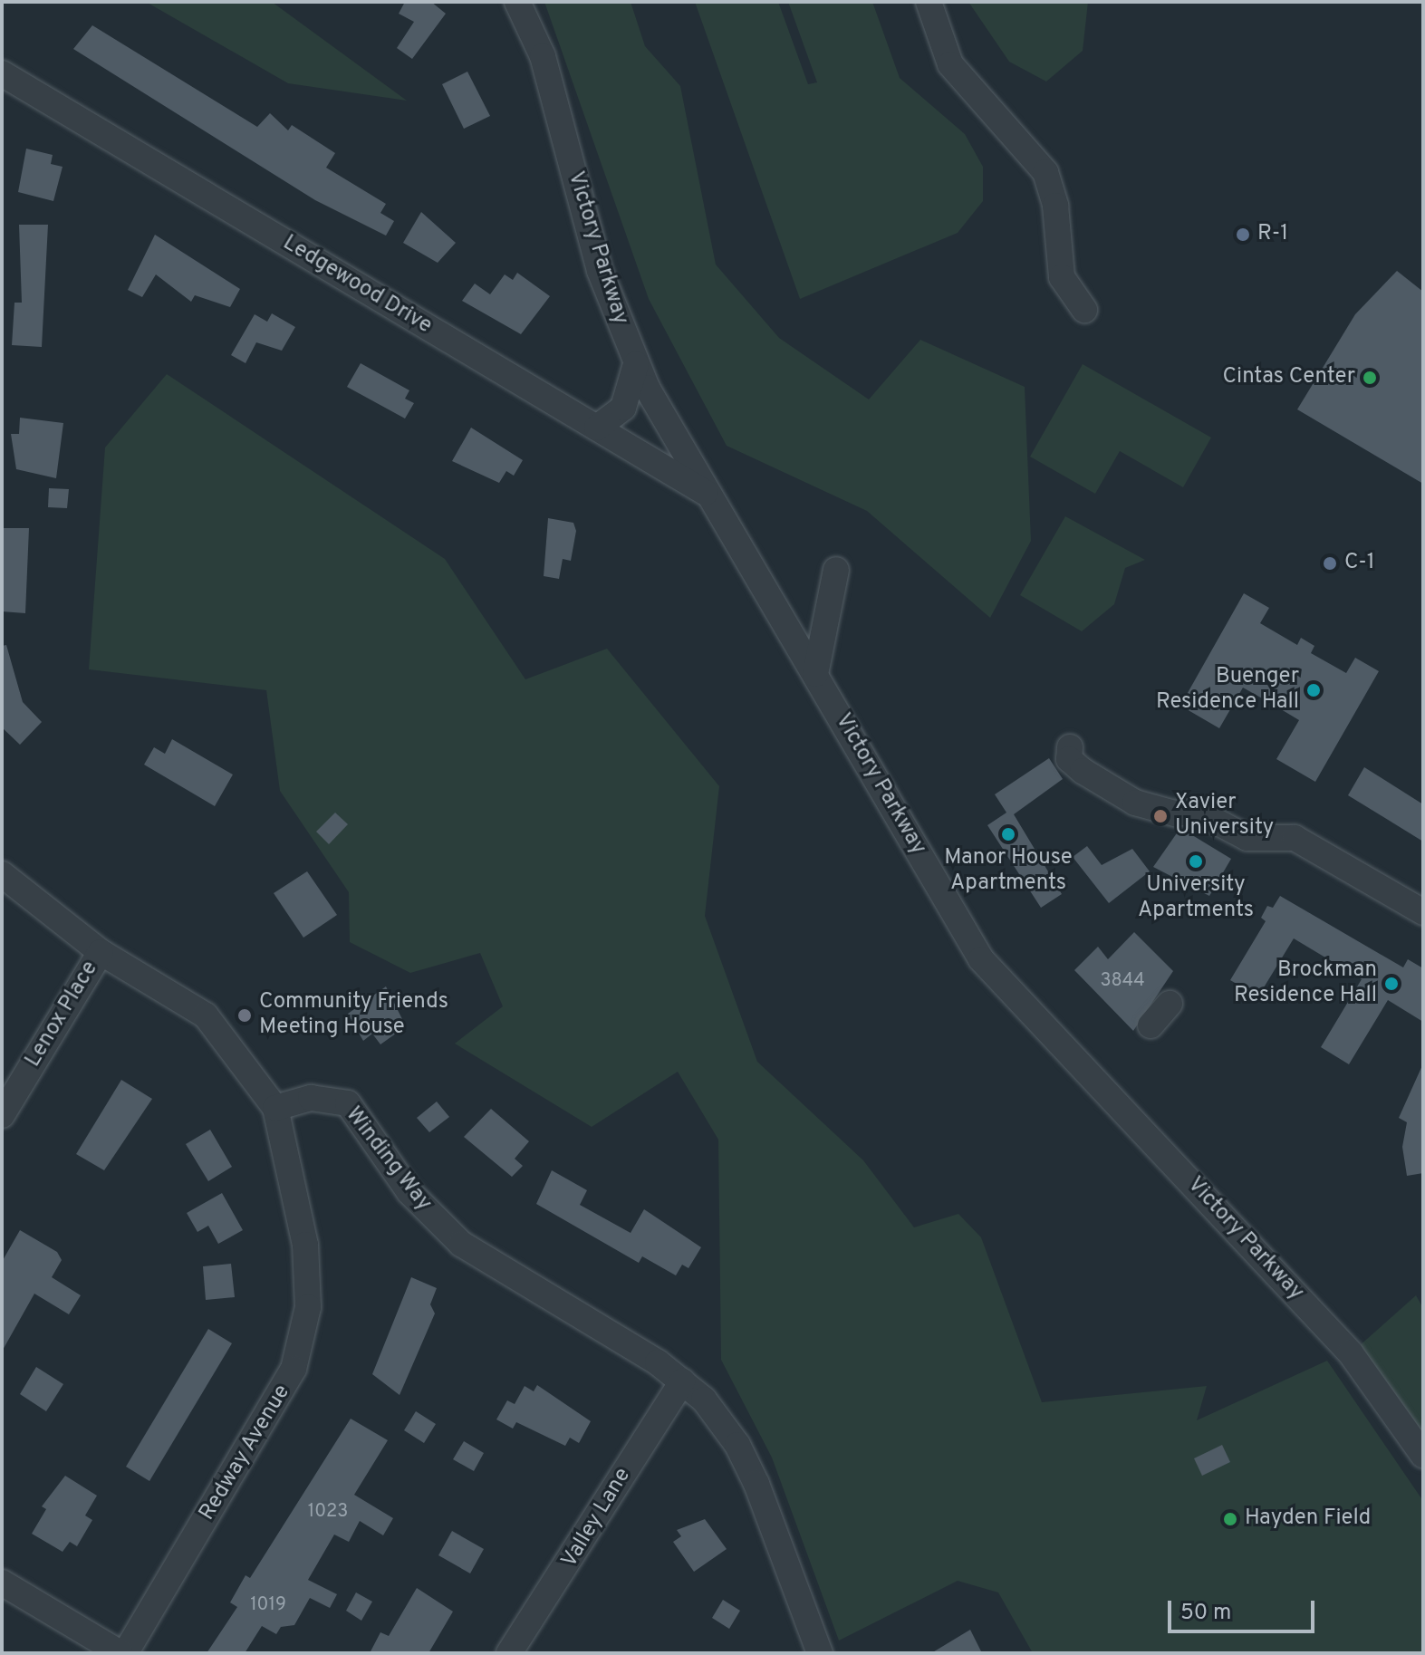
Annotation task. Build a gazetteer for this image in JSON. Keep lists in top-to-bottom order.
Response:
{
  "streets": {
    "street": [
      "Victory Parkway",
      "Ledgewood Drive",
      "Lenox Place",
      "Winding Way",
      "Redway Avenue",
      "Valley Lane"
    ]
  },
  "crossings": [
    ["Victory Parkway", "Ledgewood Drive"],
    ["Winding Way", "Redway Avenue"],
    ["Winding Way", "Valley Lane"]
  ],
  "places": [
    "R-1",
    "Cintas Center",
    "C-1",
    "Buenger Residence Hall",
    "Xavier University",
    "Manor House Apartments",
    "University Apartments",
    "Brockman Residence Hall",
    "Community Friends Meeting House",
    "Hayden Field"
  ],
  "house_numbers": ["3844", "1023", "1019"],
  "scale_bar": "50 m"
}
